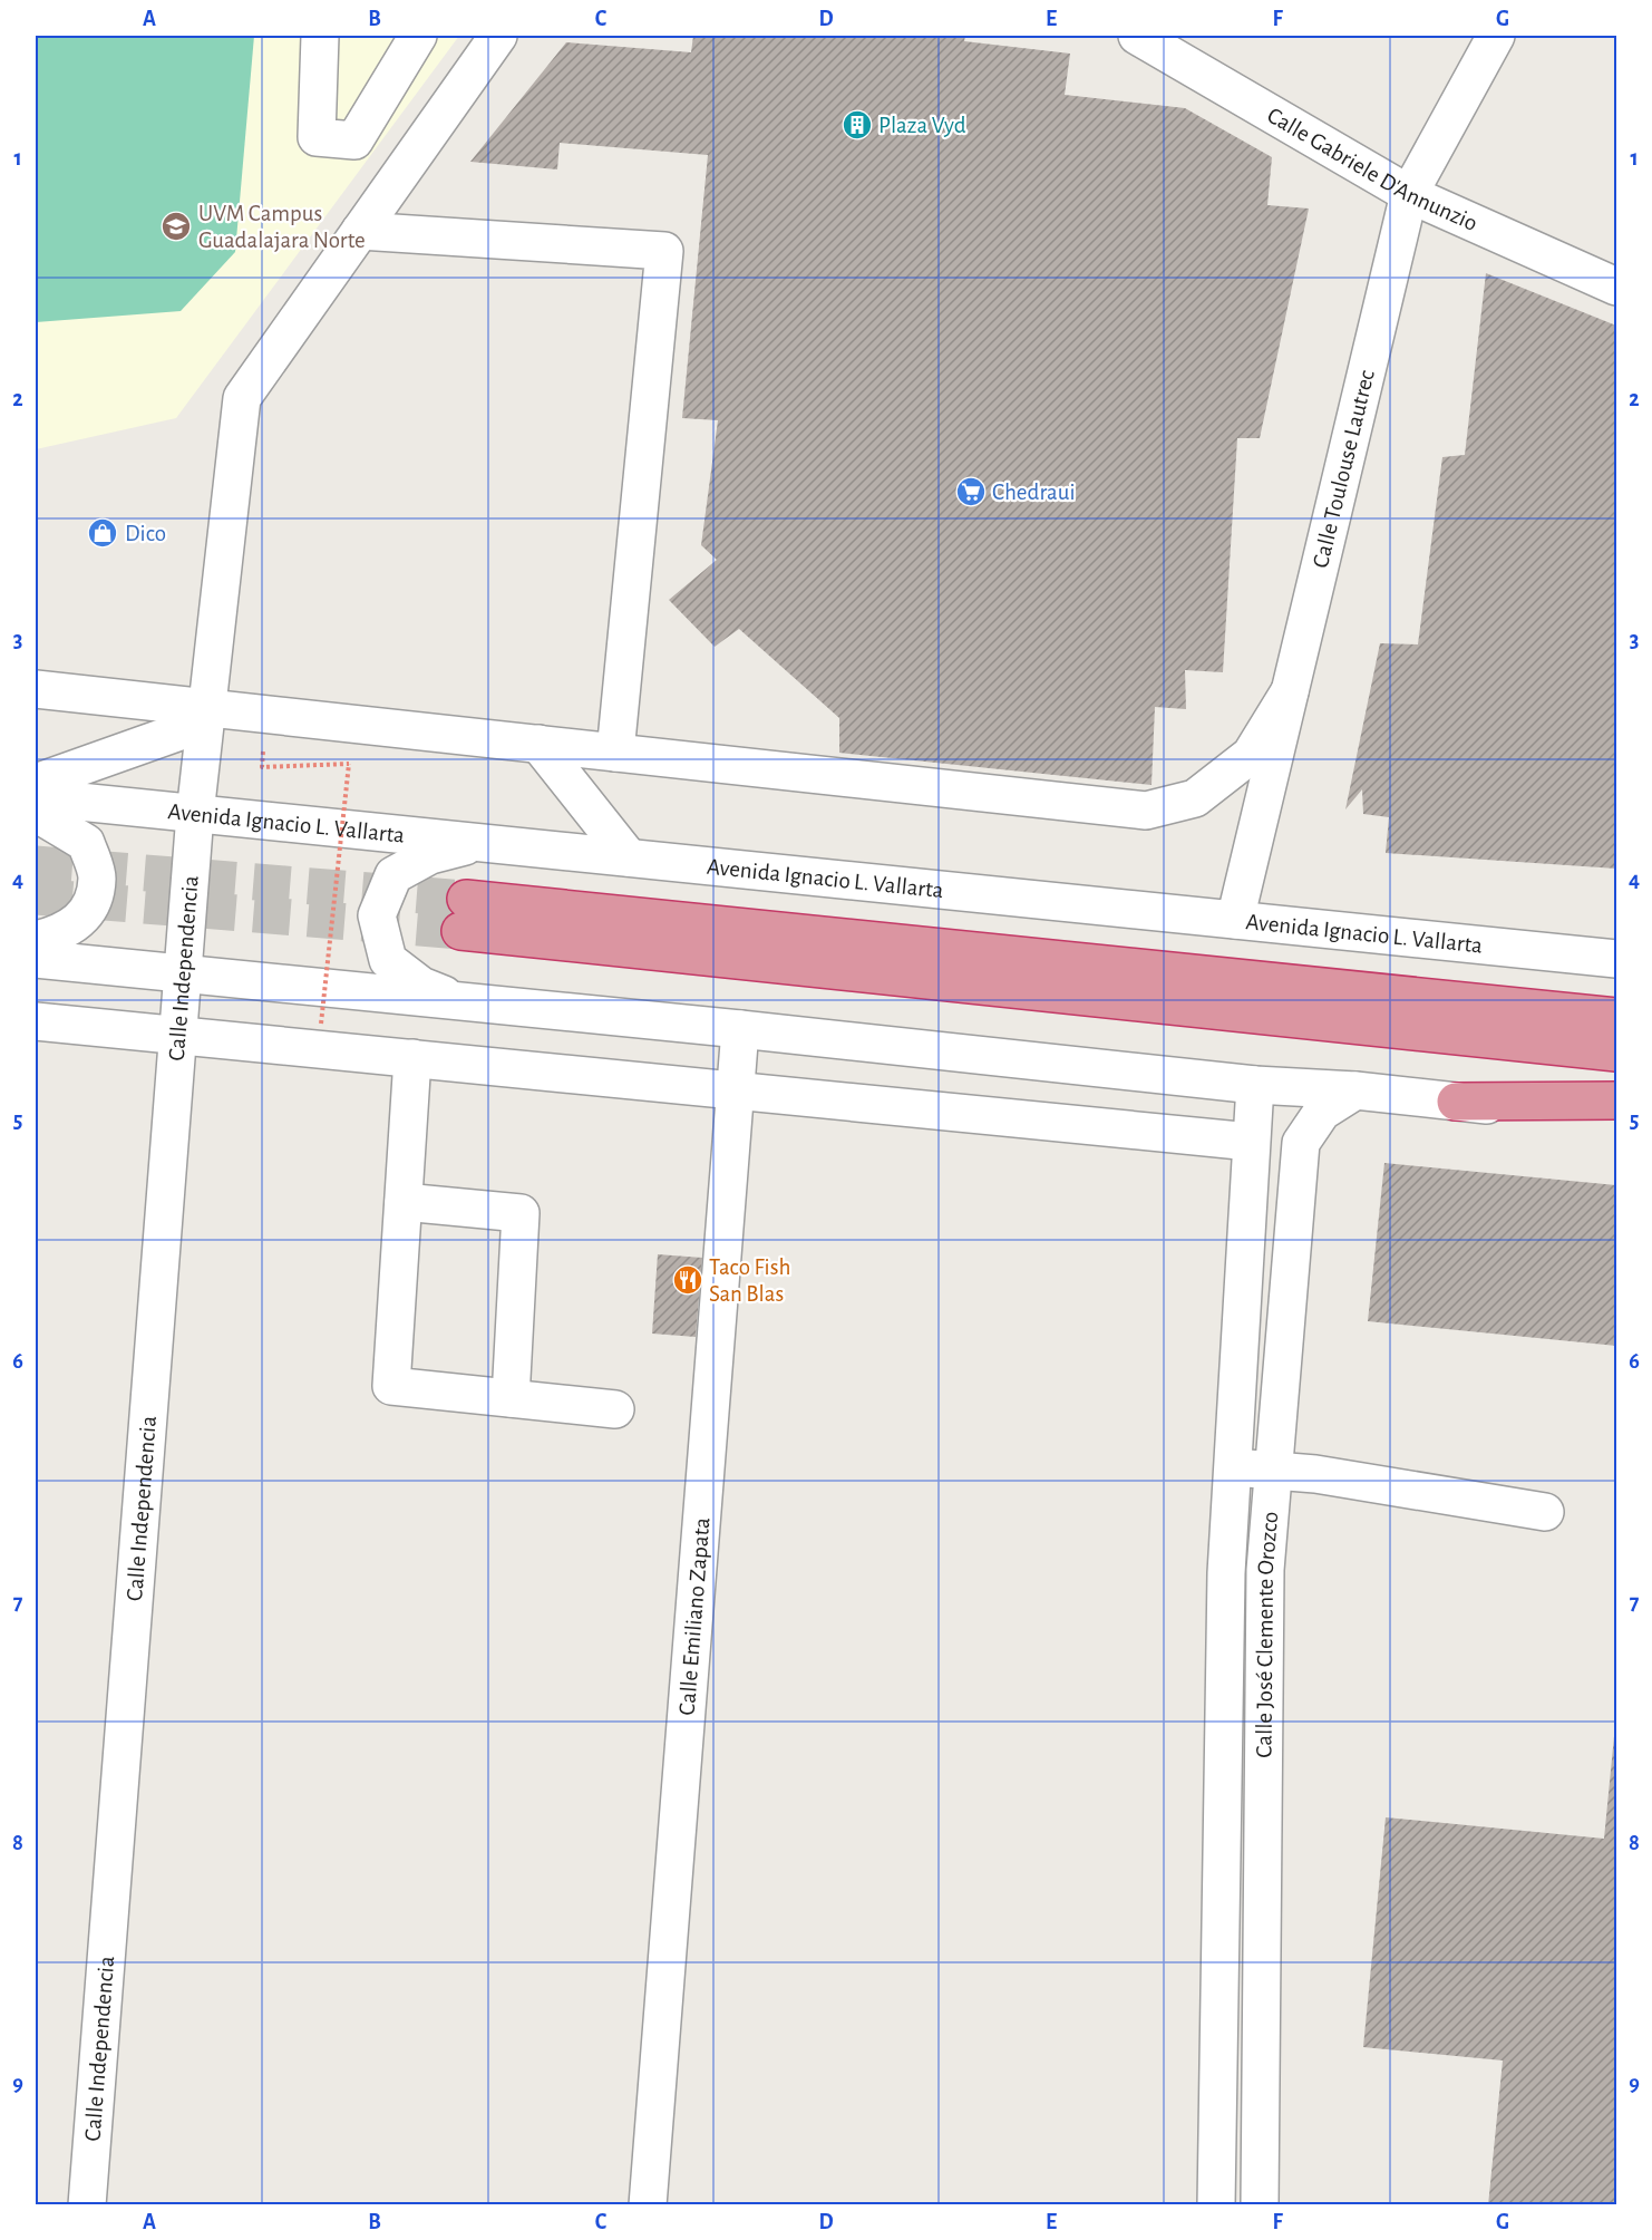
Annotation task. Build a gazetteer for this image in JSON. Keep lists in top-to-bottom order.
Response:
{
  "streets": {
    "street": [
      "Calle Gabriele D'Annunzio",
      "Calle Toulouse Lautrec",
      "Avenida Ignacio L. Vallarta",
      "Calle Independencia",
      "Calle Emiliano Zapata",
      "Calle José Clemente Orozco"
    ]
  },
  "crossings": [
    ["Calle Gabriele D'Annunzio", "Calle Toulouse Lautrec"],
    ["Calle Toulouse Lautrec", "Avenida Ignacio L. Vallarta"],
    ["Avenida Ignacio L. Vallarta", "Calle Independencia"]
  ],
  "places": {
    "building": ["Plaza Vyd"],
    "school or university": ["UVM Campus Guadalajara Norte"],
    "supermarket": ["Chedraui"],
    "shop": ["Dico"],
    "restaurant": ["Taco Fish San Blas"]
  },
  "grid": {
    "columns": [
      "A",
      "B",
      "C",
      "D",
      "E",
      "F",
      "G"
    ],
    "rows": [
      "1",
      "2",
      "3",
      "4",
      "5",
      "6",
      "7",
      "8",
      "9"
    ]
  }
}
